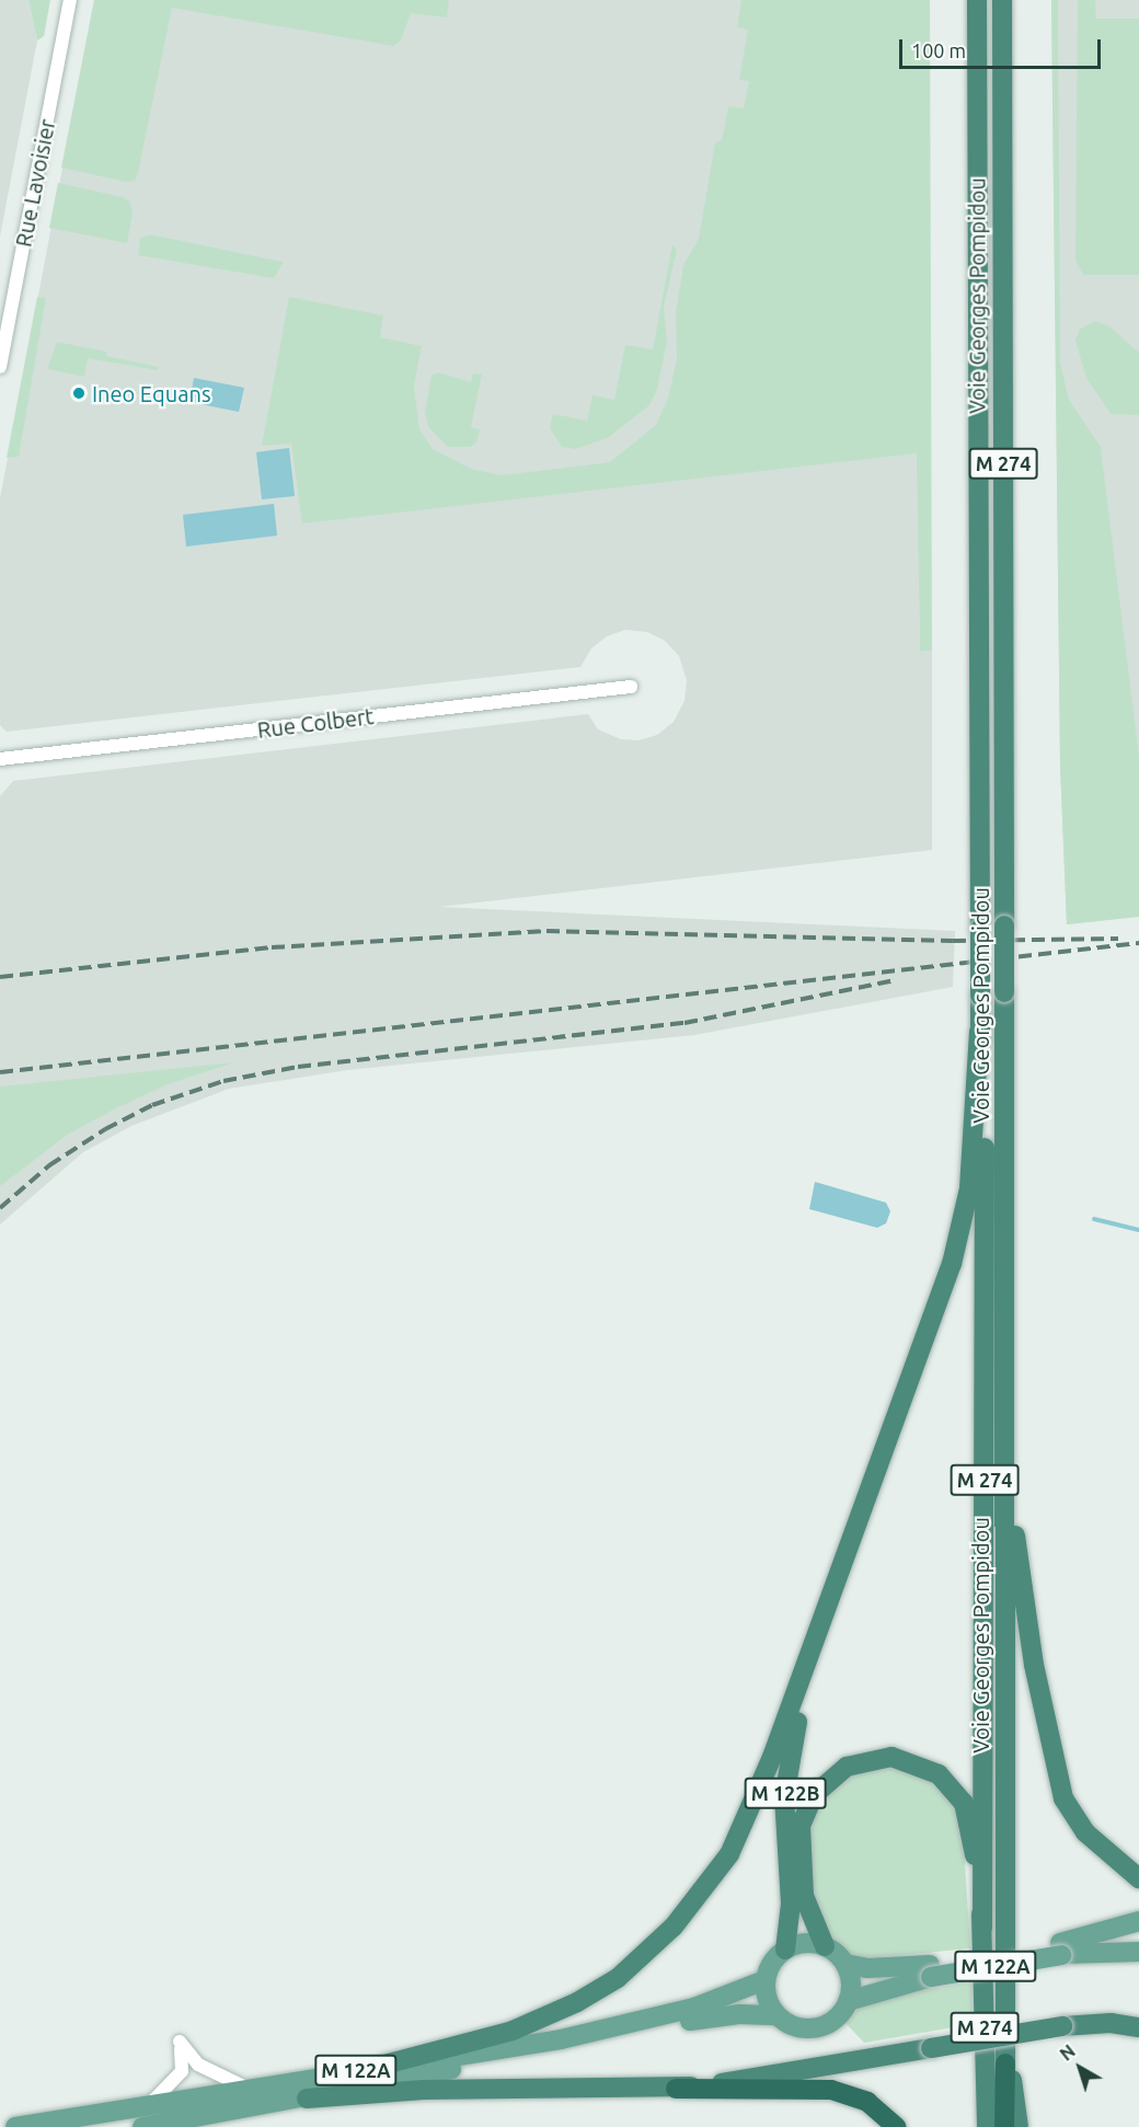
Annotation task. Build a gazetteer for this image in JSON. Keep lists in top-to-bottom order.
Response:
{
  "streets": {
    "highway": [
      "Voie Georges Pompidou",
      "M 274",
      "M 122B",
      "M 122A"
    ],
    "street": ["Rue Lavoisier", "Rue Colbert"]
  },
  "crossings": [
    ["Voie Georges Pompidou", "M 274"],
    ["M 122B", "M 122A"]
  ],
  "places": ["Ineo Equans"],
  "scale_bar": "100 m",
  "north": "top left"
}
